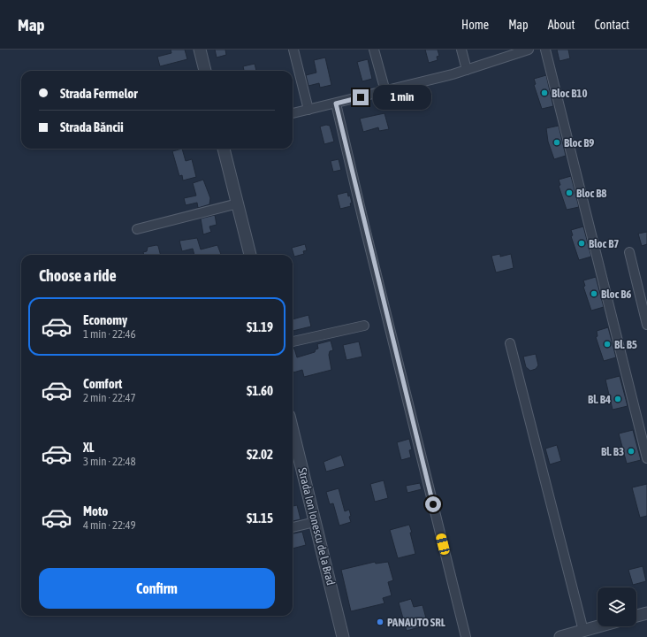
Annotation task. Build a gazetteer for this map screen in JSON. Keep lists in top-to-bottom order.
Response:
{
  "streets": {
    "street": ["Strada Ion Ionescu de la Brad"]
  },
  "places": [
    "Bloc B10",
    "Bloc B9",
    "Bloc B8",
    "Bloc B7",
    "Bloc B6",
    "Bl. B5",
    "Bl. B4",
    "Bl. B3",
    "PANAUTO SRL"
  ],
  "page": {
    "header": "Map",
    "nav": [
      "Home",
      "Map",
      "About",
      "Contact"
    ],
    "banner": ["Strada Fermelor", "Strada Băncii"],
    "bubble": "1 min",
    "heading": "Choose a ride",
    "list": [
      {
        "name": "Economy",
        "note": "1 min · 22:46",
        "value": "$1.19"
      },
      {
        "name": "Comfort",
        "note": "2 min · 22:47",
        "value": "$1.60"
      },
      {
        "name": "XL",
        "note": "3 min · 22:48",
        "value": "$2.02"
      },
      {
        "name": "Moto",
        "note": "4 min · 22:49",
        "value": "$1.15"
      }
    ],
    "buttons": "Confirm"
  }
}
